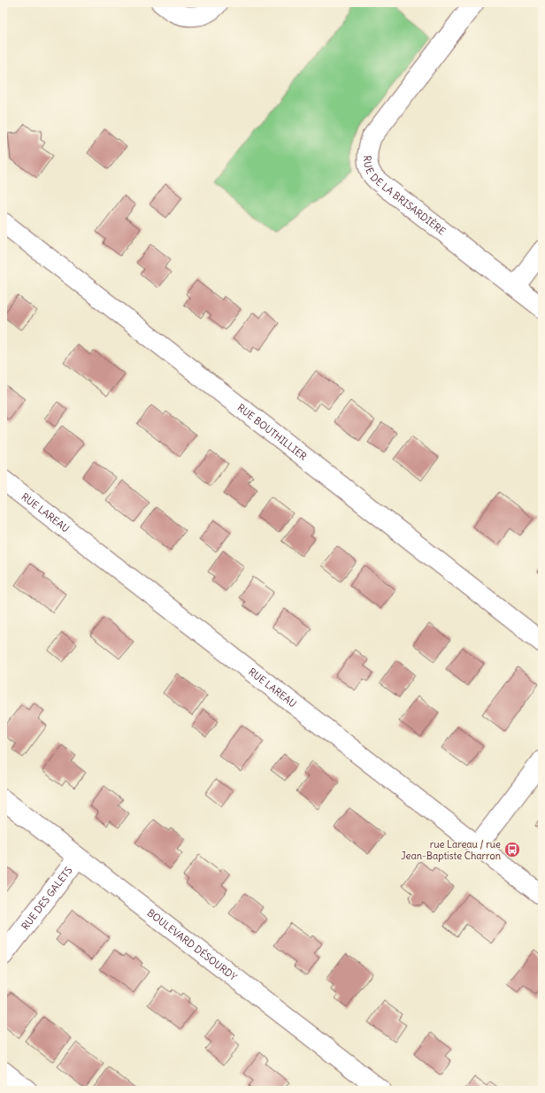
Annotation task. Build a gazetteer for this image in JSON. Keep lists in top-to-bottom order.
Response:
{
  "streets": {
    "street": [
      "RUE DE LA BRISARDIÈRE",
      "RUE BOUTHILLIER",
      "RUE LAREAU",
      "RUE DES GALETS",
      "BOULEVARD DÉSOURDY"
    ]
  },
  "crossings": [
    ["RUE DES GALETS", "BOULEVARD DÉSOURDY"]
  ],
  "places": {
    "bus stop": ["rue Lareau / rue Jean-Baptiste Charron"]
  }
}
